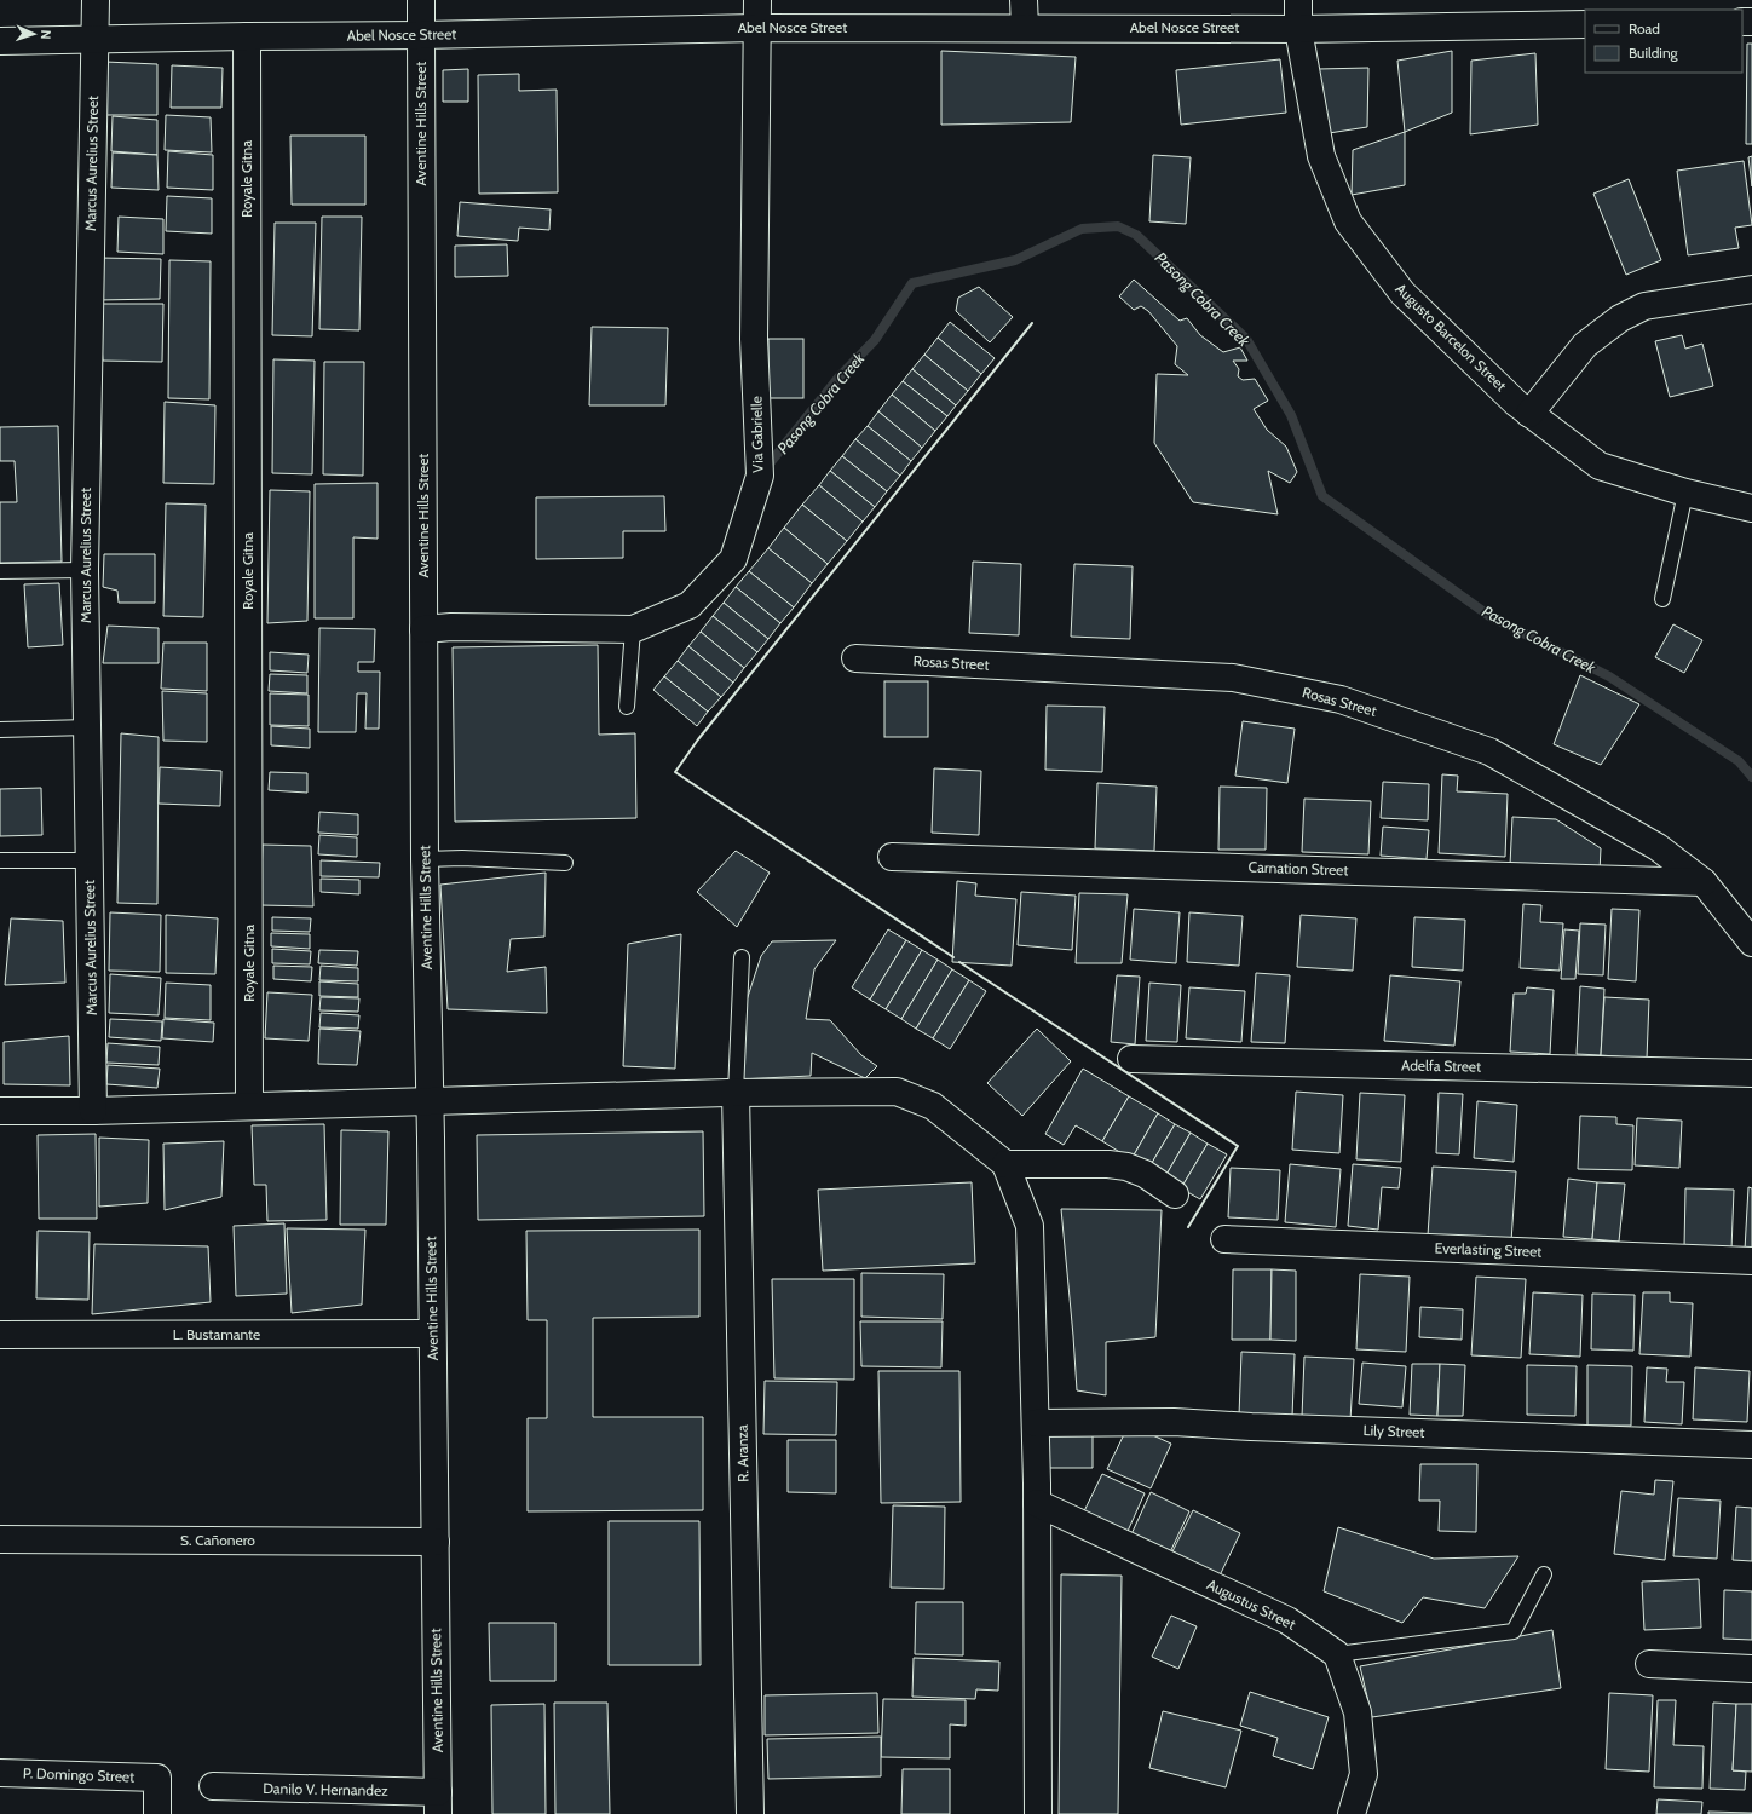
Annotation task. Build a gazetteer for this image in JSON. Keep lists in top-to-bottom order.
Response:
{
  "streets": {
    "street": [
      "Abel Nosce Street",
      "Aventine Hills Street",
      "Marcus Aurelius Street",
      "Royale Gitna",
      "Augusto Barcelon Street",
      "Via Gabrielle",
      "Rosas Street",
      "Carnation Street",
      "Adelfa Street",
      "Everlasting Street",
      "L. Bustamante",
      "Lily Street",
      "R. Aranza",
      "S. Cañonero",
      "Augustus Street",
      "P. Domingo Street",
      "Danilo V. Hernandez"
    ]
  },
  "crossings": [
    ["Abel Nosce Street", "Aventine Hills Street"],
    ["Abel Nosce Street", "Marcus Aurelius Street"],
    ["Abel Nosce Street", "Royale Gitna"],
    ["Abel Nosce Street", "Augusto Barcelon Street"],
    ["Abel Nosce Street", "Via Gabrielle"],
    ["Aventine Hills Street", "Via Gabrielle"],
    ["Aventine Hills Street", "L. Bustamante"],
    ["Aventine Hills Street", "S. Cañonero"],
    ["Aventine Hills Street", "Danilo V. Hernandez"],
    ["Rosas Street", "Carnation Street"]
  ],
  "water": ["Pasong Cobra Creek"],
  "legend": ["Road", "Building"],
  "north": "right"
}
